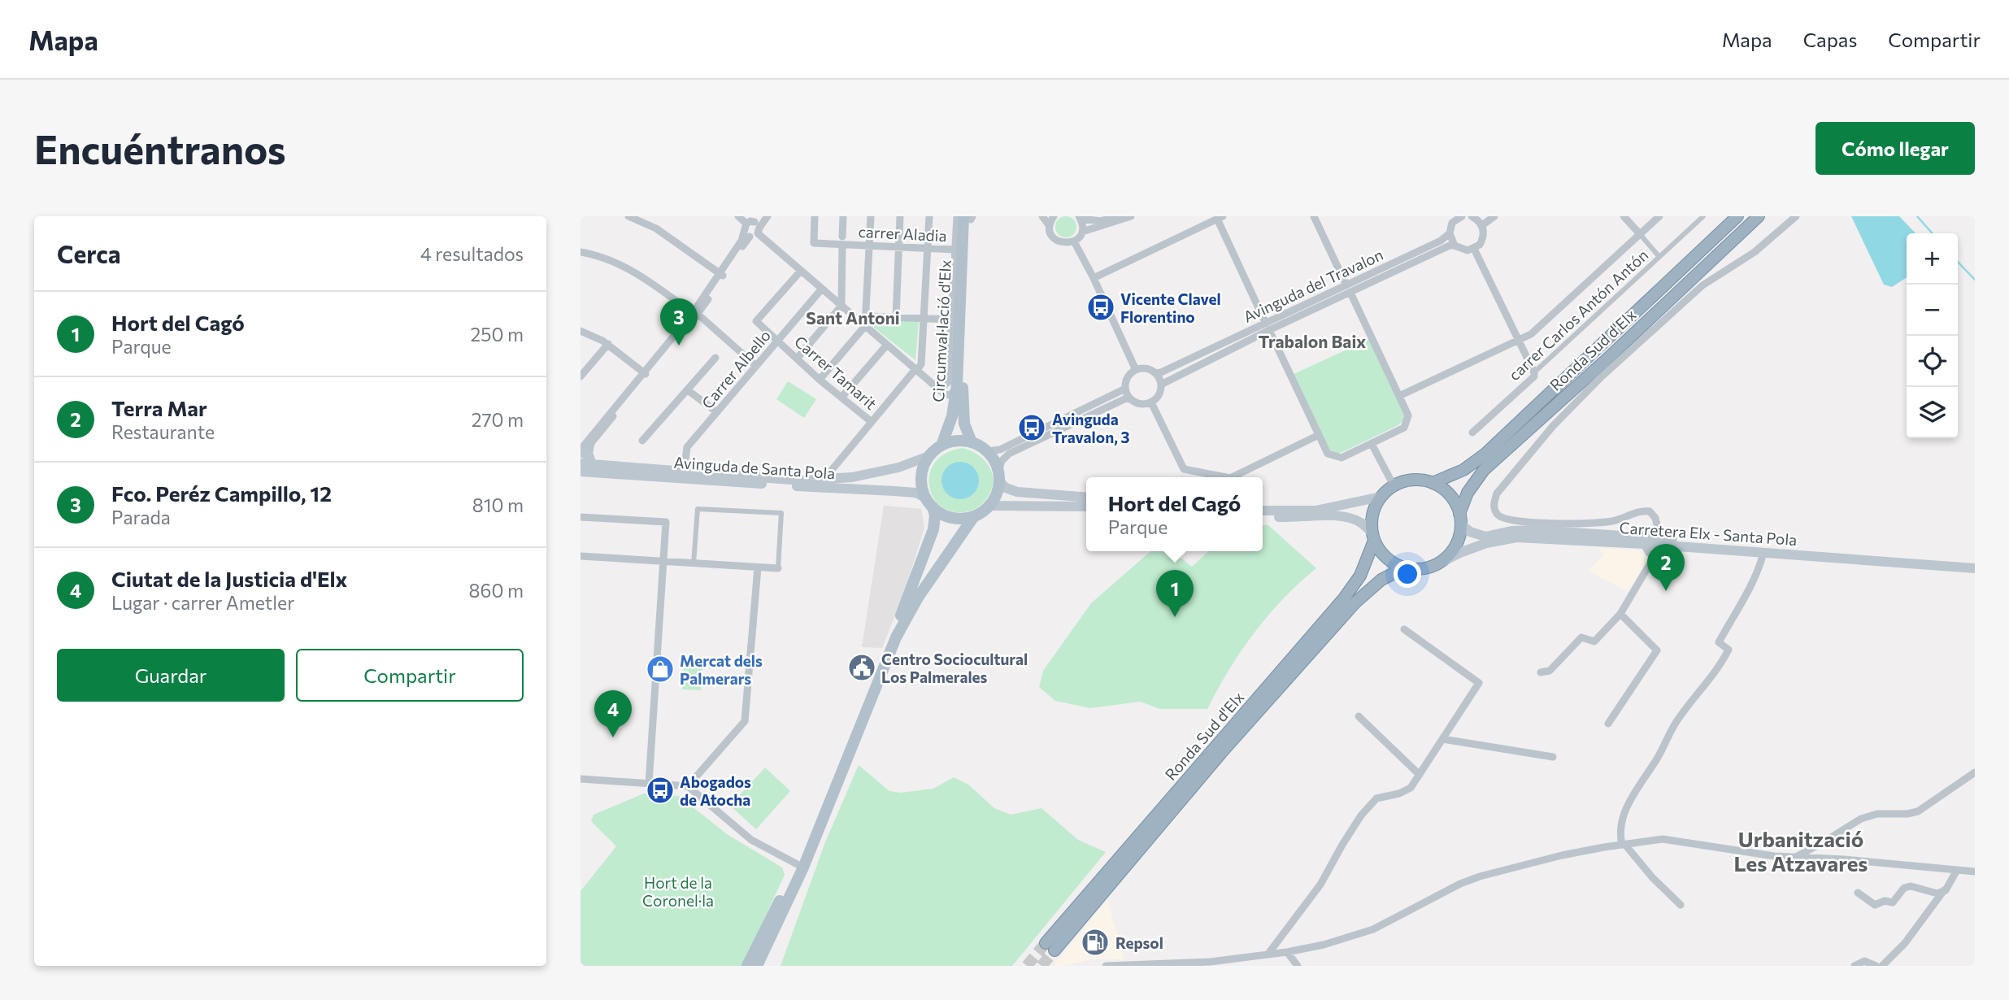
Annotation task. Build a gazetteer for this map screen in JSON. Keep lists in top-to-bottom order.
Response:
{
  "streets": {
    "highway": ["Ronda Sud d'Elx"],
    "main road": ["Circumval·lació d'Elx", "Avinguda de Santa Pola", "Carretera Elx - Santa Pola"],
    "street": [
      "carrer Aladia",
      "Avinguda del Travalon",
      "carrer Carlos Antón Antón",
      "Carrer Albello",
      "Carrer Tamarit"
    ]
  },
  "crossings": [
    ["Circumval·lació d'Elx", "Avinguda de Santa Pola"],
    ["Ronda Sud d'Elx", "Carretera Elx - Santa Pola"],
    ["Carrer Albello", "Carrer Tamarit"],
    ["Carrer Albello", "Avinguda de Santa Pola"]
  ],
  "districts": ["Sant Antoni", "Trabalon Baix", "Urbanització Les Atzavares"],
  "parks": ["Hort de la Coronel·la"],
  "places": {
    "bus stop": ["Vicente Clavel Florentino", "Avinguda Travalon, 3", "Abogados de Atocha"],
    "public building": ["Centro Sociocultural Los Palmerales"],
    "shop": ["Mercat dels Palmerars"],
    "fuel station": ["Repsol"]
  },
  "page": {
    "header": "Mapa",
    "nav": ["Mapa", "Capas", "Compartir"],
    "buttons": [
      "Cómo llegar",
      ["Guardar", "Compartir"]
    ],
    "title": "Encuéntranos",
    "heading": ["Cerca", "4 resultados"],
    "map_buttons": ["+", "−"],
    "list": [
      {
        "mark": "1",
        "name": "Hort del Cagó",
        "note": "Parque",
        "value": "250 m"
      },
      {
        "mark": "2",
        "name": "Terra Mar",
        "note": "Restaurante",
        "value": "270 m"
      },
      {
        "mark": "3",
        "name": "Fco. Peréz Campillo, 12",
        "note": "Parada",
        "value": "810 m"
      },
      {
        "mark": "4",
        "name": "Ciutat de la Justicia d'Elx",
        "note": "Lugar · carrer Ametler",
        "value": "860 m"
      }
    ],
    "pins": [
      "3",
      "2",
      "1",
      "4"
    ],
    "popup": ["Hort del Cagó", "Parque"]
  }
}
